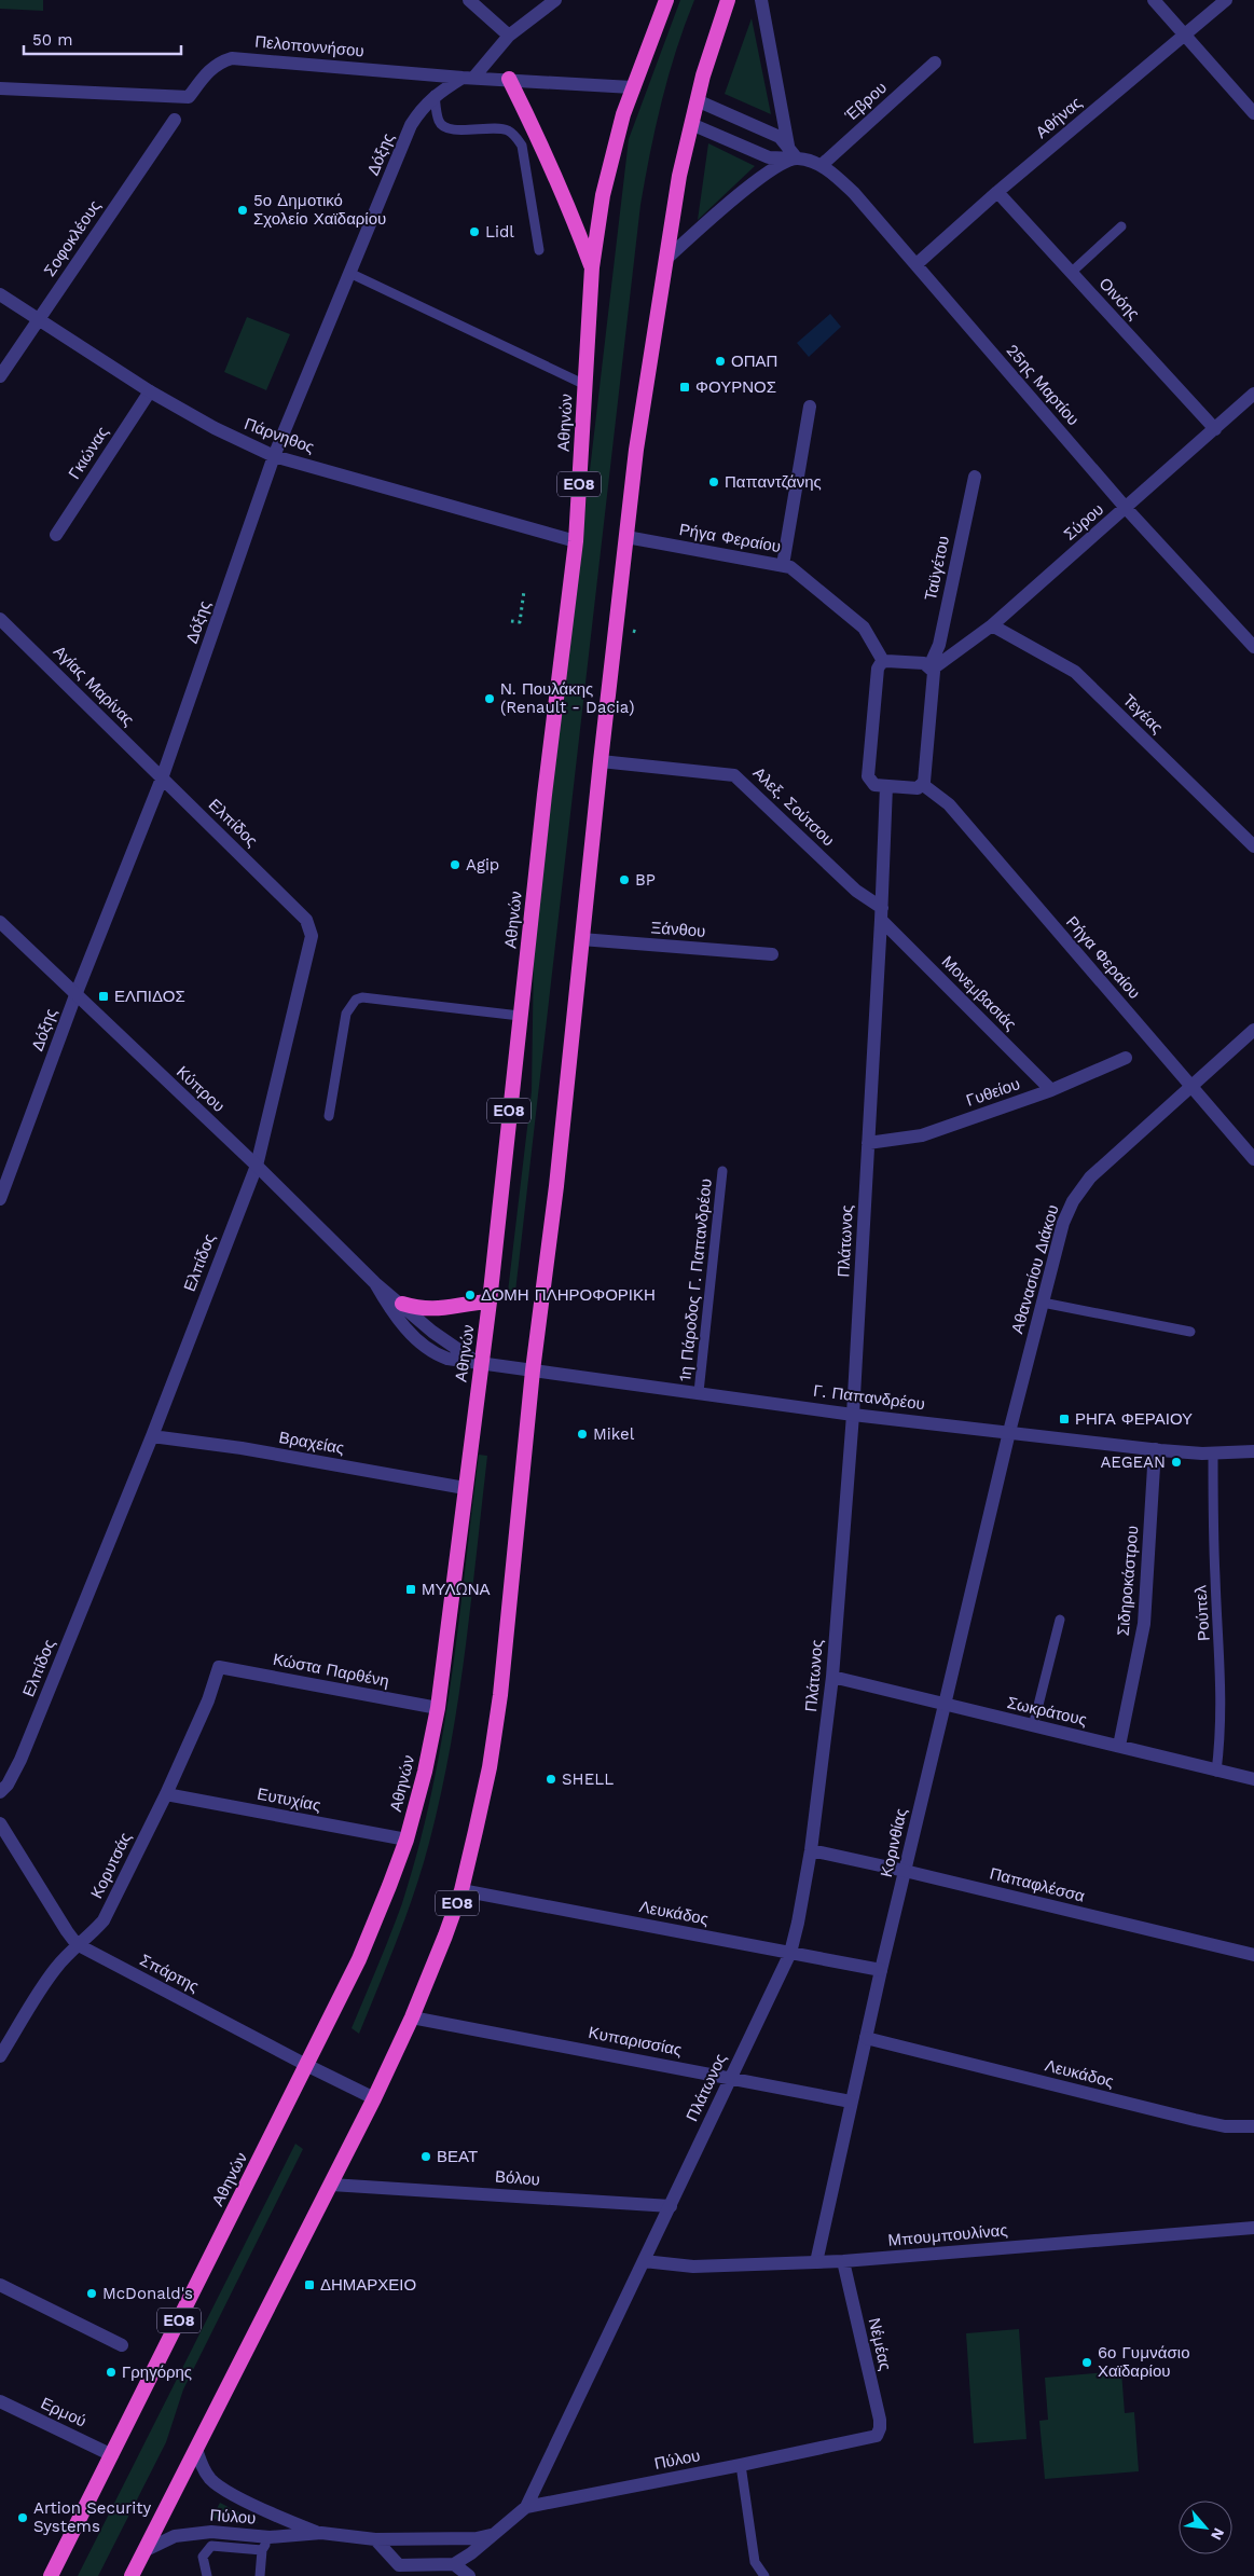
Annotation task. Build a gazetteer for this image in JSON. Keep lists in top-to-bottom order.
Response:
{
  "streets": {
    "highway": ["Αθηνών", "ΕΟ8"],
    "street": [
      "Πελοποννήσου",
      "Έβρου",
      "Αθήνας",
      "Δόξης",
      "Σοφοκλέους",
      "Οινόης",
      "25ης Μαρτίου",
      "Πάρνηθος",
      "Γκιώνας",
      "Σύρου",
      "Ρήγα Φεραίου",
      "Ταϋγέτου",
      "Αγίας Μαρίνας",
      "Τεγέας",
      "Αλεξ. Σούτσου",
      "Ελπίδος",
      "Ξάνθου",
      "Μονεμβασιάς",
      "Κύπρου",
      "Γυθείου",
      "Πλάτωνος",
      "Αθανασίου Διάκου",
      "Γ. Παπανδρέου",
      "Βραχείας",
      "Σιδηροκάστρου",
      "Κώστα Παρθένη",
      "Σωκράτους",
      "Ευτυχίας",
      "Κορινθίας",
      "Κορυτσάς",
      "Παπαφλέσσα",
      "Λευκάδος",
      "Σπάρτης",
      "Κυπαρισσίας",
      "Βόλου",
      "Μπουμπουλίνας",
      "Νέμέας",
      "Ερμού",
      "Πύλου"
    ],
    "lane": ["1η Πάροδος Γ. Παπανδρέου", "Ρούπελ"]
  },
  "crossings": [
    ["Πελοποννήσου", "Δόξης"],
    ["Πελοποννήσου", "Αθηνών"],
    ["Έβρου", "25ης Μαρτίου"],
    ["Αθήνας", "Οινόης"],
    ["Αθήνας", "25ης Μαρτίου"],
    ["Δόξης", "Πάρνηθος"],
    ["Δόξης", "Αγίας Μαρίνας"],
    ["Δόξης", "Ελπίδος"],
    ["Δόξης", "Κύπρου"],
    ["Σοφοκλέους", "Πάρνηθος"],
    ["Οινόης", "Σύρου"],
    ["25ης Μαρτίου", "ΕΟ8"],
    ["25ης Μαρτίου", "Σύρου"],
    ["Αθηνών", "Πάρνηθος"],
    ["Αθηνών", "Κύπρου"],
    ["Αθηνών", "Γ. Παπανδρέου"],
    ["Αθηνών", "Βραχείας"],
    ["Αθηνών", "Κώστα Παρθένη"],
    ["Αθηνών", "Ευτυχίας"],
    ["Αθηνών", "Σπάρτης"],
    ["Αθηνών", "Ερμού"],
    ["Πάρνηθος", "Γκιώνας"],
    ["ΕΟ8", "Ρήγα Φεραίου"],
    ["ΕΟ8", "Αλεξ. Σούτσου"],
    ["ΕΟ8", "Ξάνθου"],
    ["ΕΟ8", "Γ. Παπανδρέου"],
    ["ΕΟ8", "Λευκάδος"],
    ["ΕΟ8", "Σπάρτης"],
    ["ΕΟ8", "Κυπαρισσίας"],
    ["ΕΟ8", "Βόλου"],
    ["ΕΟ8", "Πύλου"],
    ["Σύρου", "Ταϋγέτου"],
    ["Σύρου", "Τεγέας"],
    ["Ρήγα Φεραίου", "Αθανασίου Διάκου"],
    ["Αγίας Μαρίνας", "Ελπίδος"],
    ["Αλεξ. Σούτσου", "Μονεμβασιάς"],
    ["Αλεξ. Σούτσου", "Πλάτωνος"],
    ["Ελπίδος", "Κύπρου"],
    ["Ελπίδος", "Βραχείας"],
    ["Μονεμβασιάς", "Γυθείου"],
    ["Μονεμβασιάς", "Πλάτωνος"],
    ["Κύπρου", "Γ. Παπανδρέου"],
    ["Γυθείου", "Πλάτωνος"],
    ["Πλάτωνος", "Γ. Παπανδρέου"],
    ["Πλάτωνος", "Σωκράτους"],
    ["Πλάτωνος", "Παπαφλέσσα"],
    ["Πλάτωνος", "Λευκάδος"],
    ["Πλάτωνος", "Κυπαρισσίας"],
    ["Πλάτωνος", "Βόλου"],
    ["Πλάτωνος", "Μπουμπουλίνας"],
    ["Πλάτωνος", "Πύλου"],
    ["Αθανασίου Διάκου", "Γ. Παπανδρέου"],
    ["Αθανασίου Διάκου", "Κορινθίας"],
    ["1η Πάροδος Γ. Παπανδρέου", "Γ. Παπανδρέου"],
    ["Γ. Παπανδρέου", "Σιδηροκάστρου"],
    ["Γ. Παπανδρέου", "Ρούπελ"],
    ["Γ. Παπανδρέου", "Κορινθίας"],
    ["Σιδηροκάστρου", "Σωκράτους"],
    ["Ρούπελ", "Σωκράτους"],
    ["Κώστα Παρθένη", "Κορυτσάς"],
    ["Σωκράτους", "Κορινθίας"],
    ["Ευτυχίας", "Κορυτσάς"],
    ["Κορινθίας", "Παπαφλέσσα"],
    ["Κορινθίας", "Λευκάδος"],
    ["Κορινθίας", "Κυπαρισσίας"],
    ["Κορινθίας", "Μπουμπουλίνας"],
    ["Κορυτσάς", "Σπάρτης"],
    ["Μπουμπουλίνας", "Νέμέας"],
    ["Νέμέας", "Πύλου"]
  ],
  "places": {
    "other": [
      "5ο Δημοτικό Σχολείο Χαϊδαρίου",
      "Lidl",
      "ΟΠΑΠ",
      "Παπαντζάνης",
      "Ν. Πουλάκης (Renault - Dacia)",
      "Agip",
      "BP",
      "ΔΟΜΗ ΠΛΗΡΟΦΟΡΙΚΗ",
      "Mikel",
      "AEGEAN",
      "SHELL",
      "ΒΕΑΤ",
      "McDonald's",
      "6ο Γυμνάσιο Χαϊδαρίου",
      "Γρηγόρης",
      "Artion Security Systems"
    ],
    "transit": [
      "ΦΟΥΡΝΟΣ",
      "ΕΛΠΙΔΟΣ",
      "ΡΗΓΑ ΦΕΡΑΙΟΥ",
      "ΜΥΛΩΝΑ",
      "ΔΗΜΑΡΧΕΙΟ"
    ]
  },
  "scale_bar": "50 m",
  "north": "bottom right"
}
